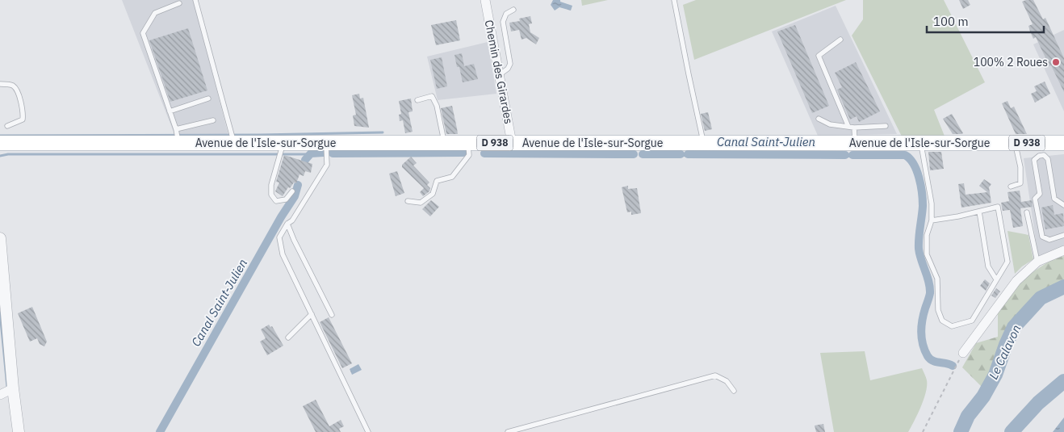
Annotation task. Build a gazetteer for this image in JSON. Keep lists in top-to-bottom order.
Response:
{
  "streets": {
    "main road": ["Avenue de l'Isle-sur-Sorgue", "D 938"],
    "street": ["Chemin des Girardes"]
  },
  "crossings": [
    ["Chemin des Girardes", "Avenue de l'Isle-sur-Sorgue"]
  ],
  "water": ["Canal Saint-Julien", "Le Calavon"],
  "places": ["100% 2 Roues"],
  "scale_bar": "100 m"
}
